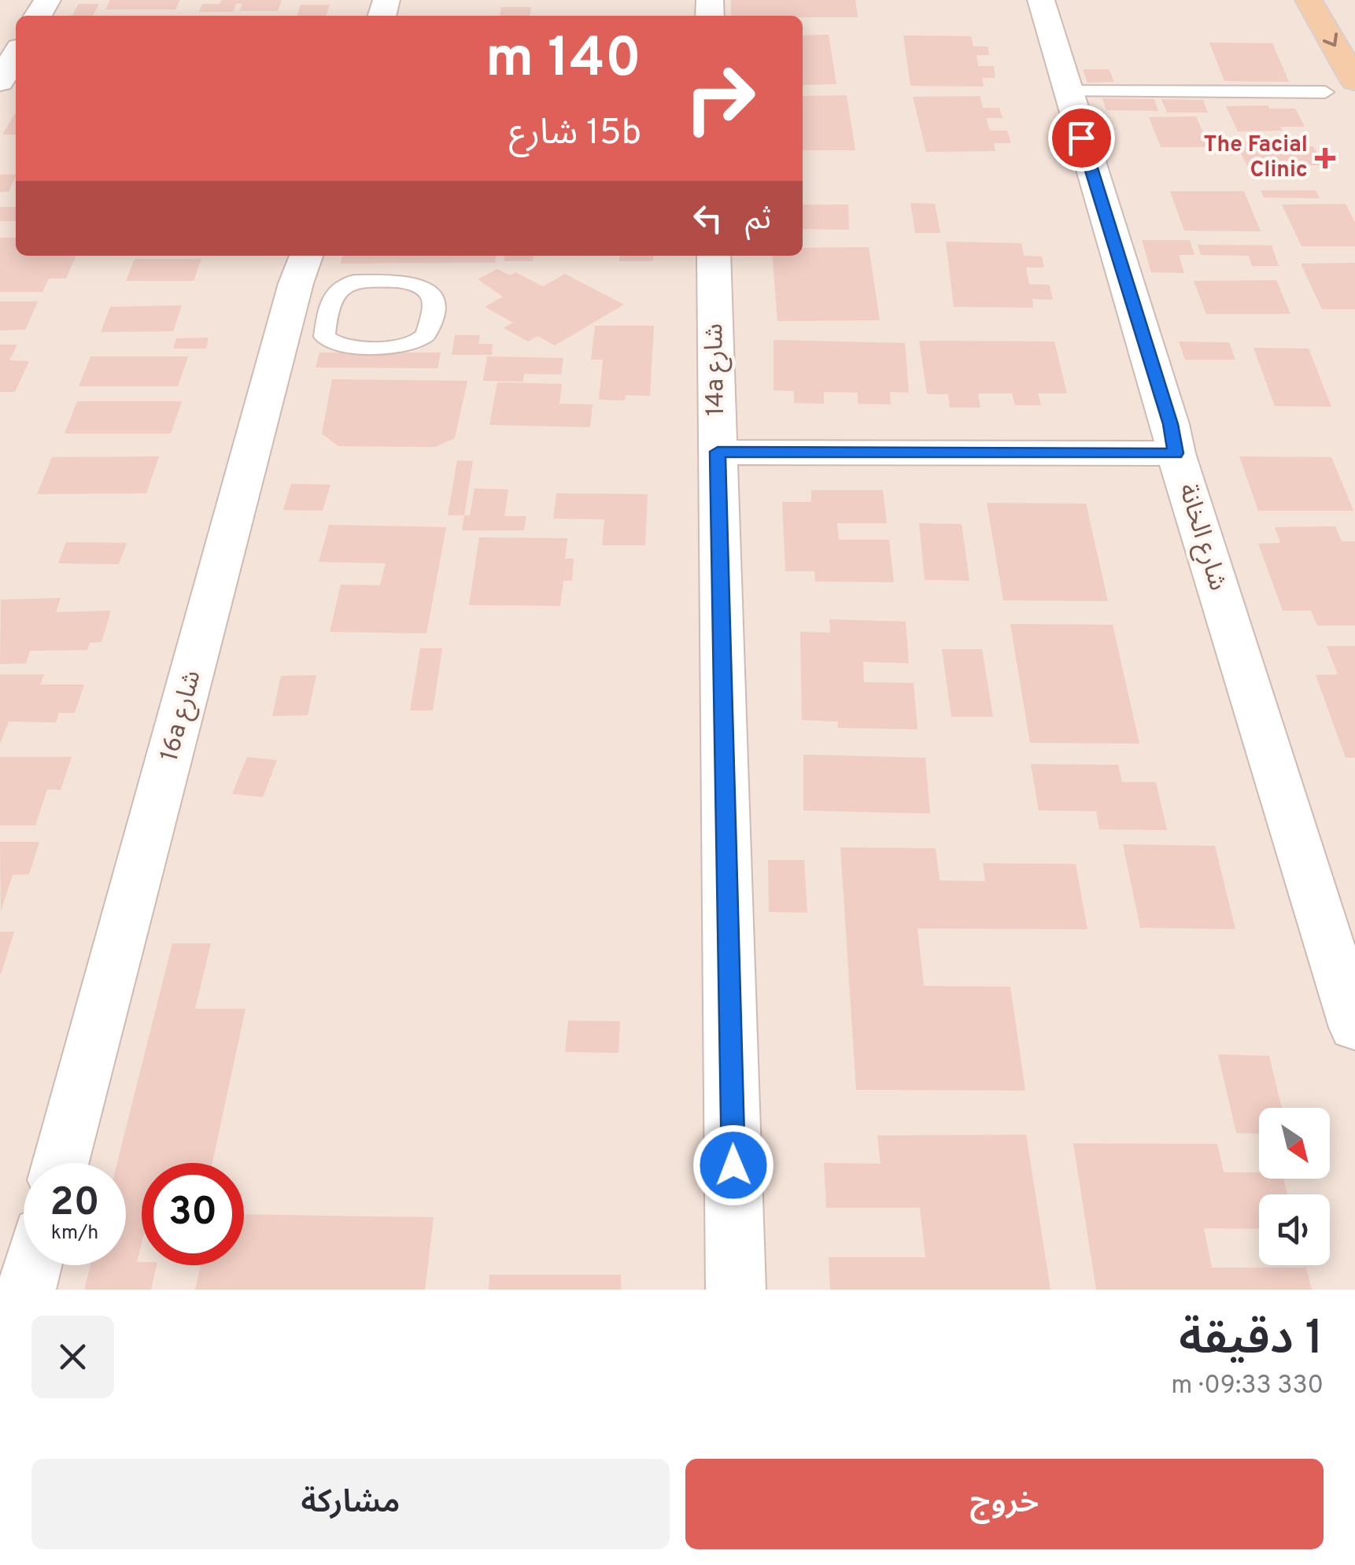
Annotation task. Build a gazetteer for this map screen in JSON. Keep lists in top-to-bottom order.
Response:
{
  "streets": {
    "street": ["14a شارع", "شارع الخانة", "16a شارع"]
  },
  "places": {
    "health": ["The Facial Clinic"]
  },
  "north": "bottom right",
  "page": {
    "turn": ["140 m", "15b شارع"],
    "then": "ثم",
    "speed": "20 km/h",
    "limit": "30",
    "heading": ["1 دقيقة", "330 m · 09:33"],
    "buttons": ["خروج", "مشاركة"]
  }
}
